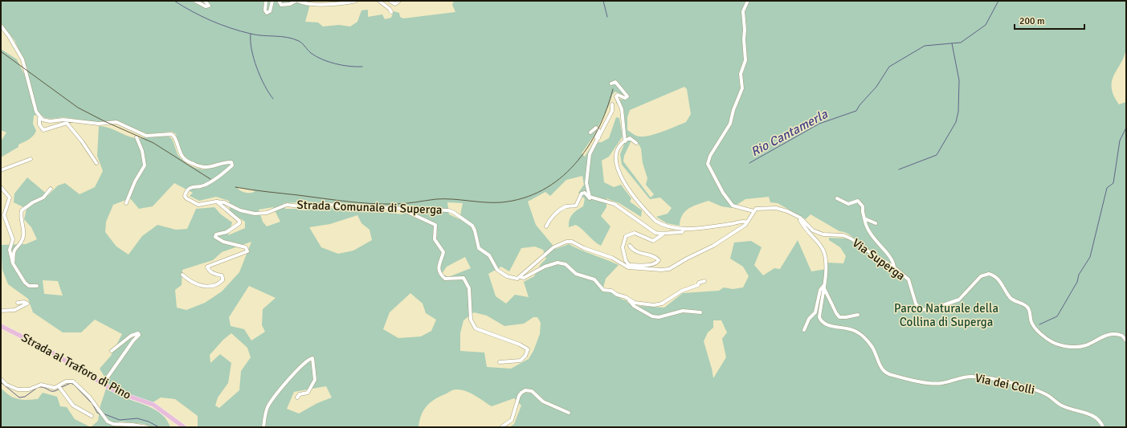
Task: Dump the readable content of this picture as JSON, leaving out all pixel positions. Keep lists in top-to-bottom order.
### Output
{
  "streets": {
    "main road": ["Strada al Traforo di Pino"],
    "street": ["Strada Comunale di Superga", "Via Superga", "Via dei Colli"]
  },
  "crossings": [
    ["Via Superga", "Via dei Colli"]
  ],
  "water": ["Rio Cantamerla"],
  "parks": ["Parco Naturale della Collina di Superga"],
  "scale_bar": "200 m"
}
